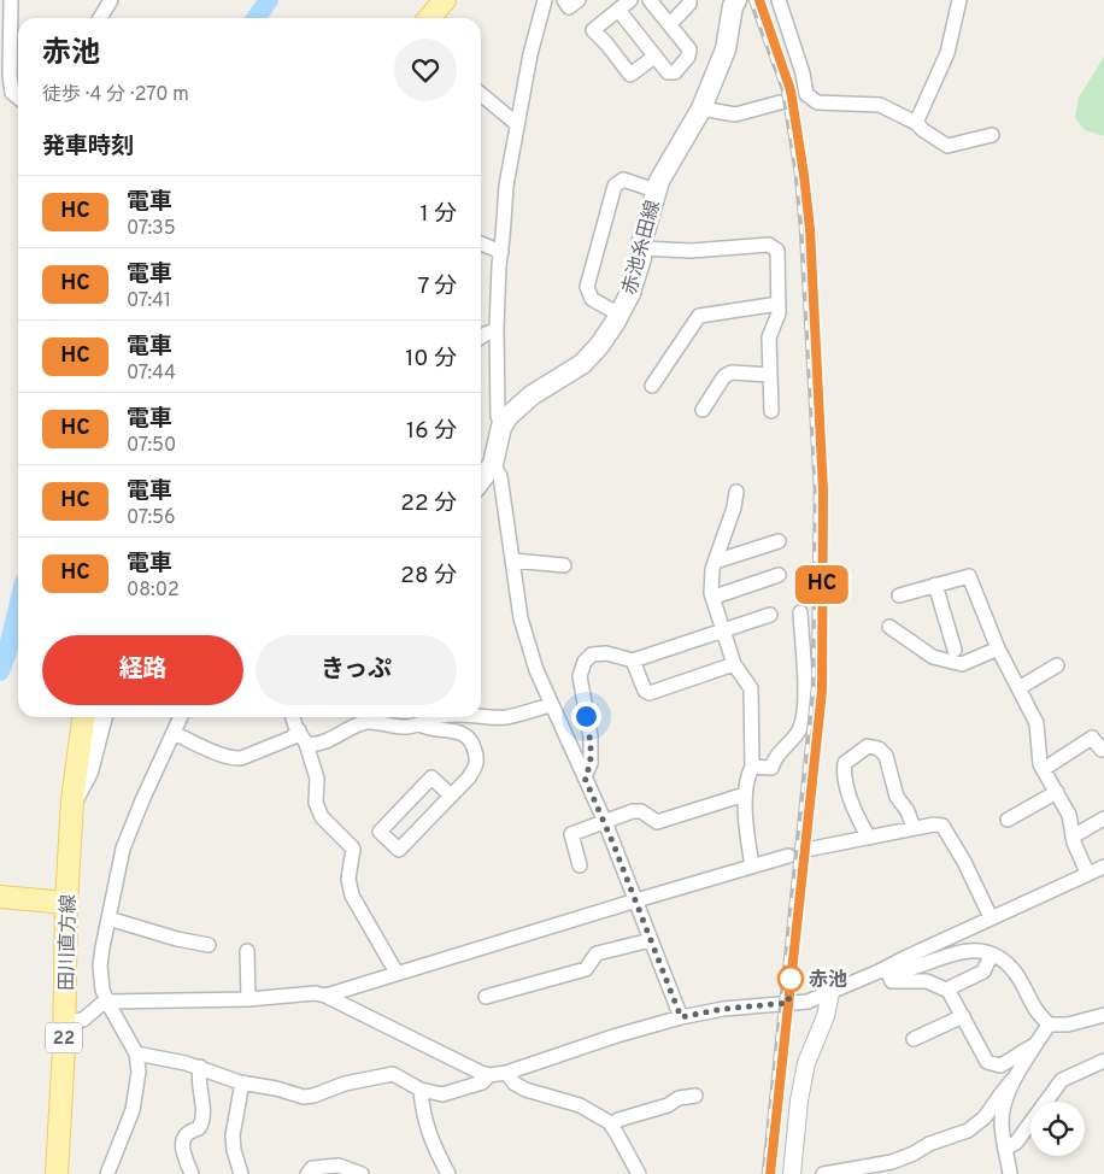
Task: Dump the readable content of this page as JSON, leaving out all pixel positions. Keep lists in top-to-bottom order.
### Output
{
  "streets": {
    "main road": ["赤池糸田線", "田川直方線", "22"]
  },
  "places": ["赤池"],
  "page": {
    "on_map": "HC",
    "heading": [
      ["赤池", "徒歩 · 4 分 · 270 m"],
      "発車時刻"
    ],
    "list": [
      {
        "mark": "HC",
        "name": "電車",
        "note": "07:35",
        "value": "1 分"
      },
      {
        "mark": "HC",
        "name": "電車",
        "note": "07:41",
        "value": "7 分"
      },
      {
        "mark": "HC",
        "name": "電車",
        "note": "07:44",
        "value": "10 分"
      },
      {
        "mark": "HC",
        "name": "電車",
        "note": "07:50",
        "value": "16 分"
      },
      {
        "mark": "HC",
        "name": "電車",
        "note": "07:56",
        "value": "22 分"
      },
      {
        "mark": "HC",
        "name": "電車",
        "note": "08:02",
        "value": "28 分"
      }
    ],
    "buttons": ["経路", "きっぷ"]
  }
}
